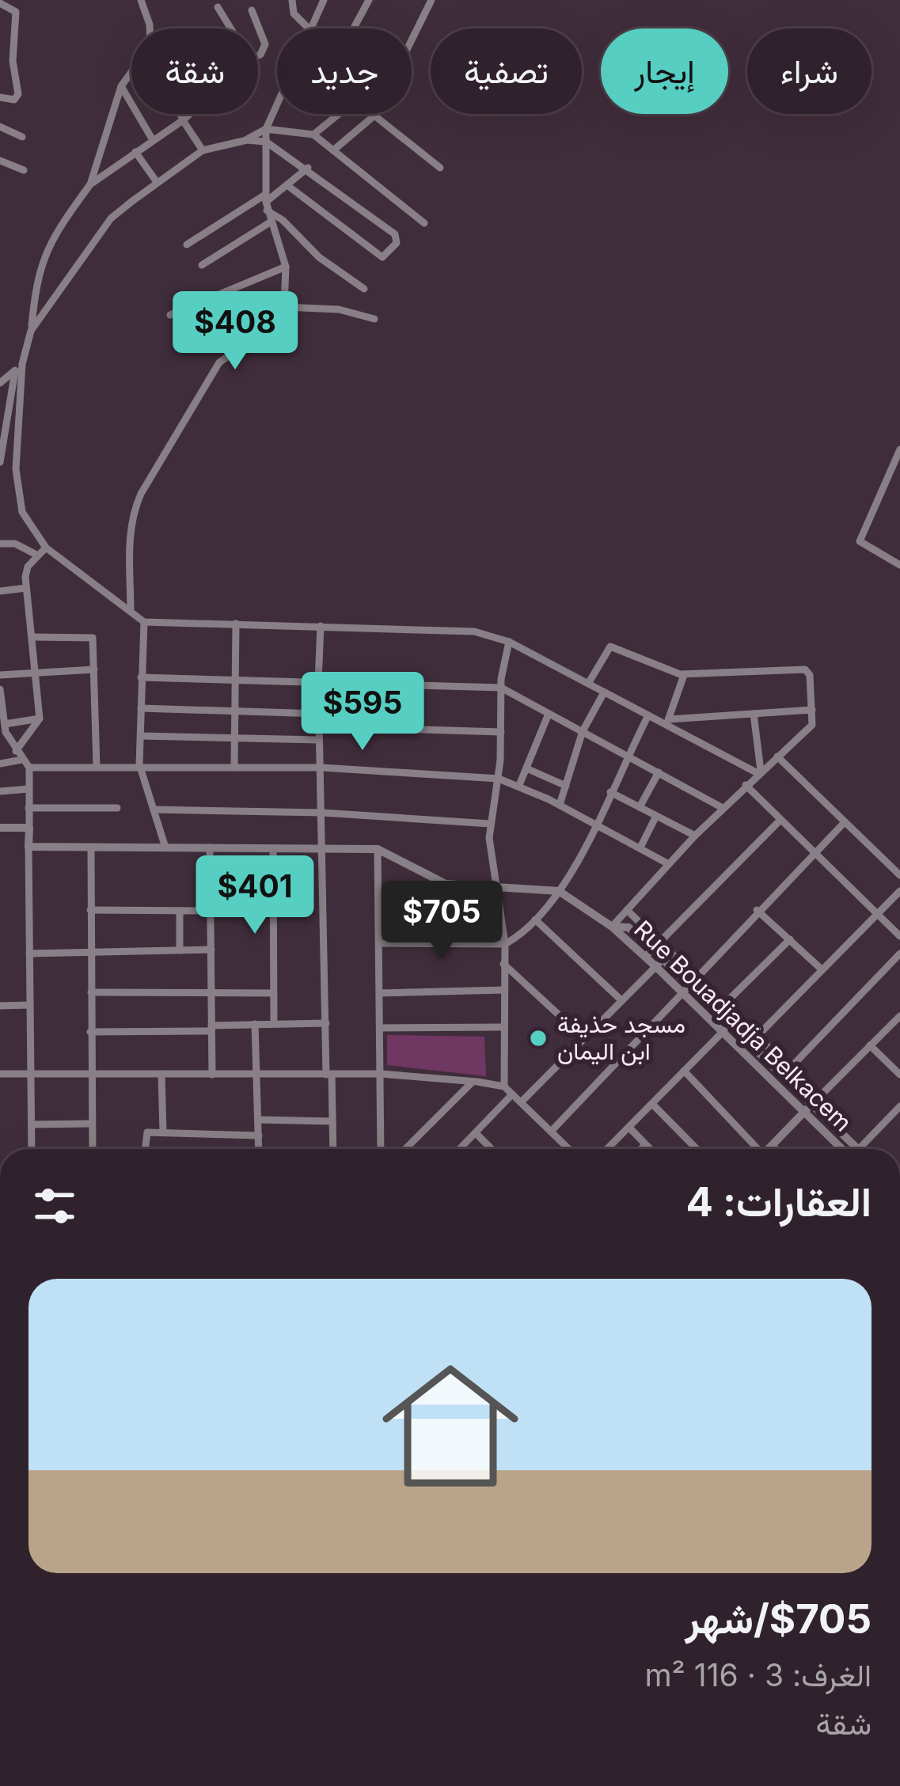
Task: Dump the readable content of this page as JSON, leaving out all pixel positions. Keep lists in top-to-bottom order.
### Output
{
  "streets": {
    "street": ["Rue Bouadjadja Belkacem"]
  },
  "places": ["مسجد حذيفة ابن اليمان"],
  "page": {
    "chip": [
      "شراء",
      "إيجار",
      "تصفية",
      "جديد",
      "شقة"
    ],
    "price": [
      "$408",
      "$595",
      "$401",
      "$705"
    ],
    "heading": "العقارات: 4",
    "list": [
      {
        "name": "$705/شهر",
        "note": "الغرف: 3 · 116 m² · شقة"
      }
    ]
  }
}
